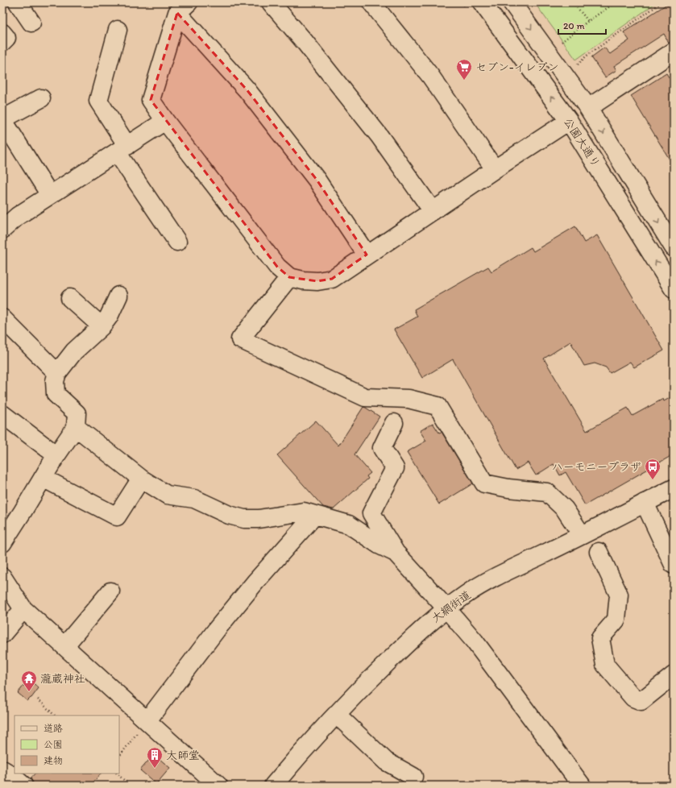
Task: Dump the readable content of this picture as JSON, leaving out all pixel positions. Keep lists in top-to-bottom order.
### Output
{
  "streets": {
    "street": ["公園大通り", "大網街道"]
  },
  "places": {
    "supermarket": ["セブン-イレブン"],
    "bus stop": ["ハーモニープラザ"],
    "temple": ["瀧蔵神社"],
    "building": ["大師堂"]
  },
  "legend": ["道路", "公園", "建物"],
  "scale_bar": "20 m"
}
